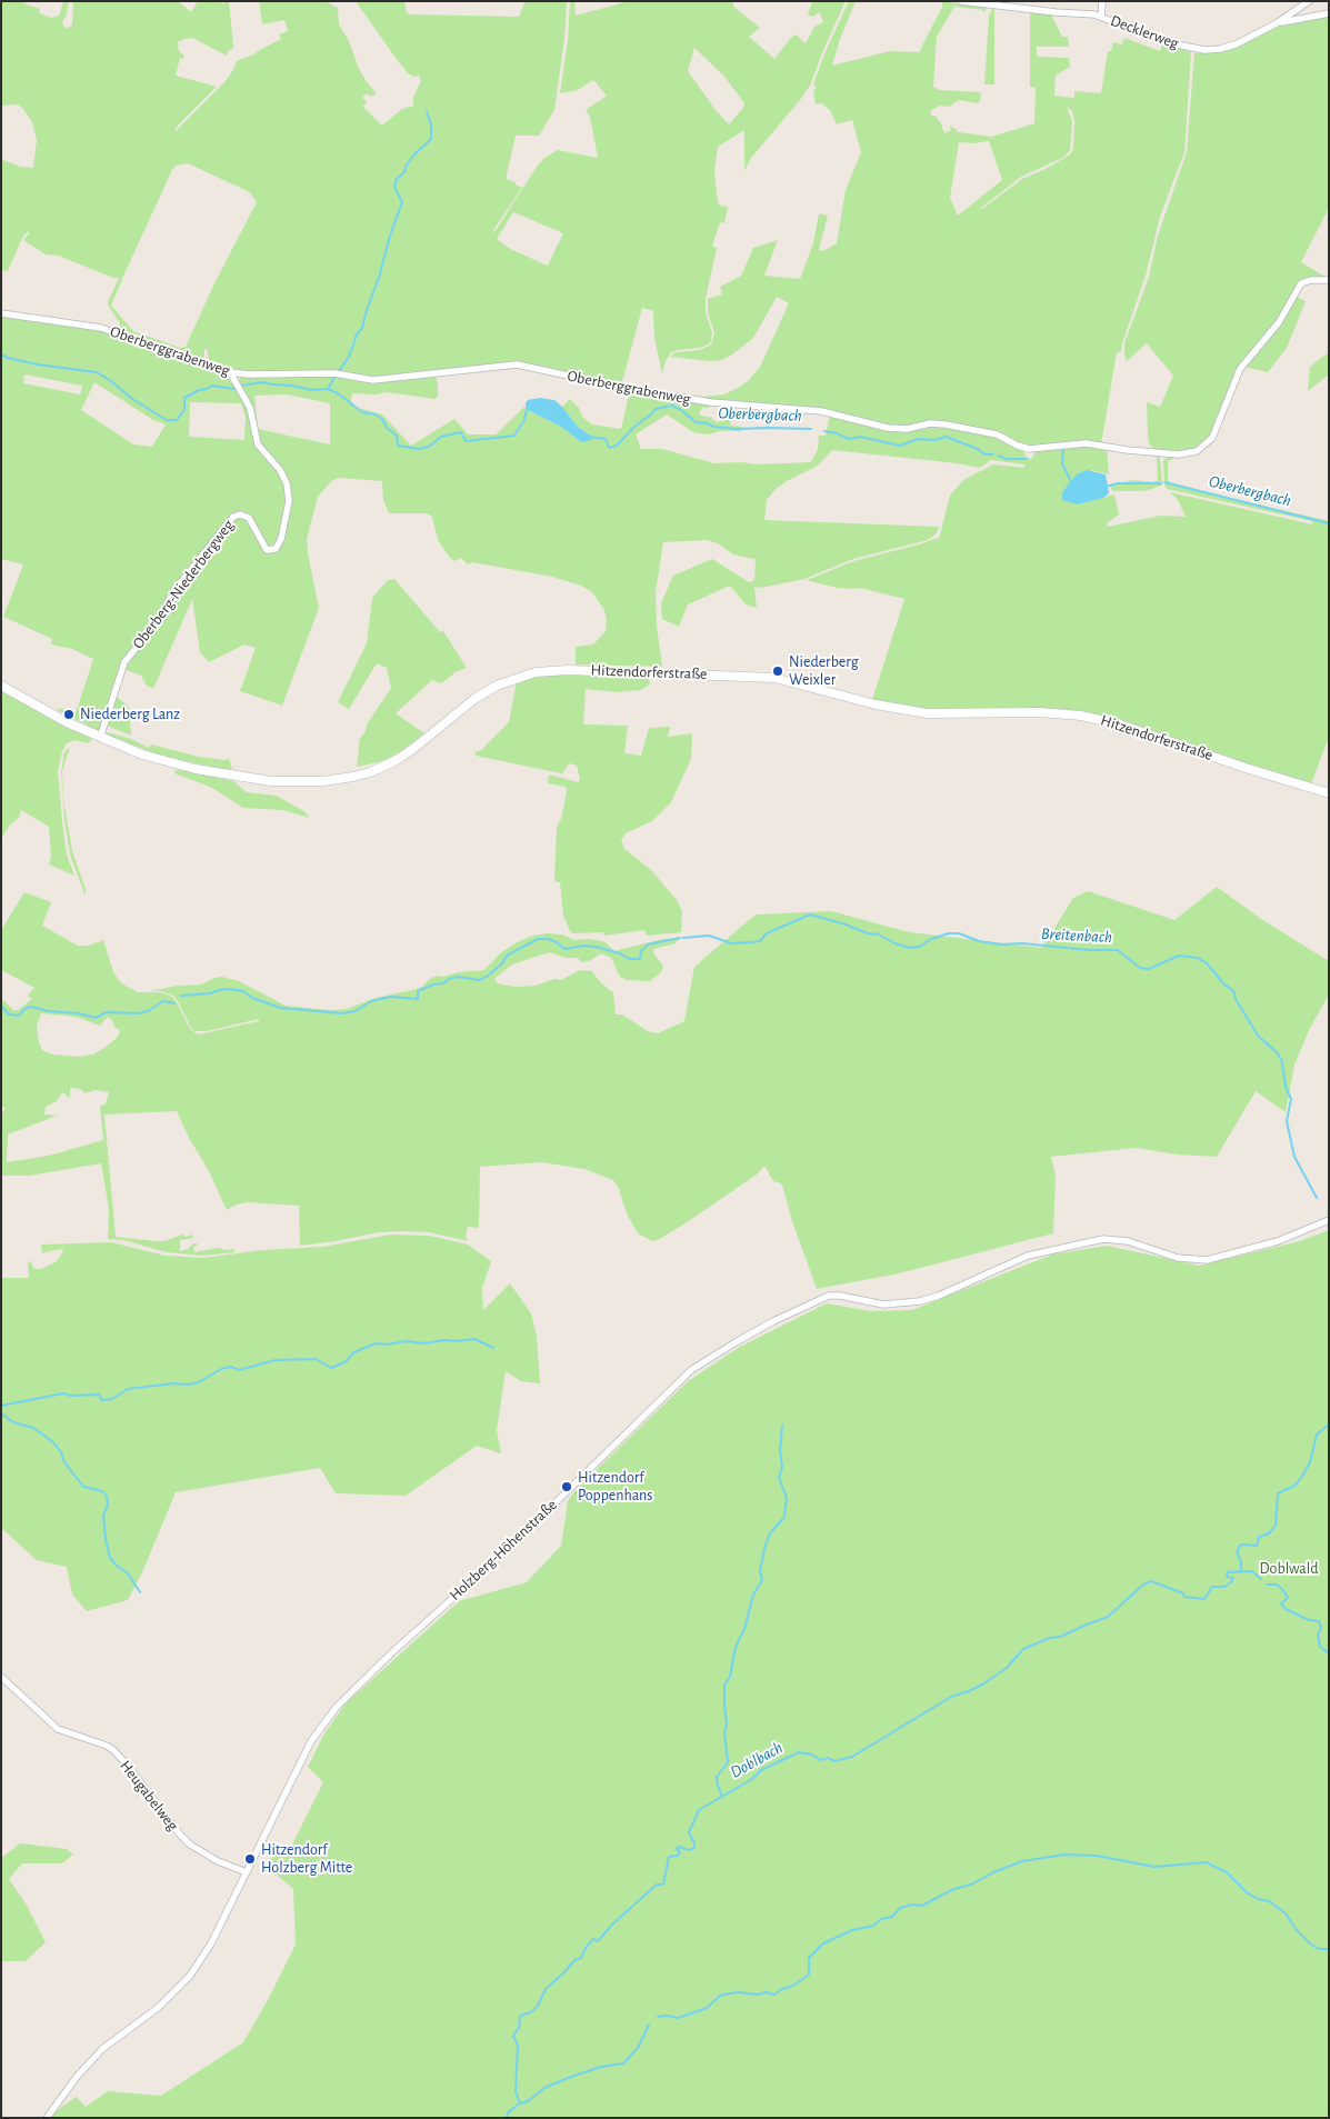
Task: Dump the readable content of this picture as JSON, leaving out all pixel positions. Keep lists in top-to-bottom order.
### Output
{
  "streets": {
    "main road": ["Hitzendorferstraße"],
    "street": [
      "Decklerweg",
      "Oberberggrabenweg",
      "Oberberg-Niederbergweg",
      "Holzberg-Höhenstraße",
      "Heugabelweg"
    ]
  },
  "crossings": [
    ["Oberberggrabenweg", "Oberberg-Niederbergweg"],
    ["Oberberg-Niederbergweg", "Hitzendorferstraße"],
    ["Holzberg-Höhenstraße", "Heugabelweg"]
  ],
  "water": ["Oberbergbach", "Breitenbach", "Doblbach"],
  "parks": ["Doblwald"],
  "places": [
    "Niederberg Weixler",
    "Niederberg Lanz",
    "Hitzendorf Poppenhans",
    "Hitzendorf Holzberg Mitte"
  ]
}
